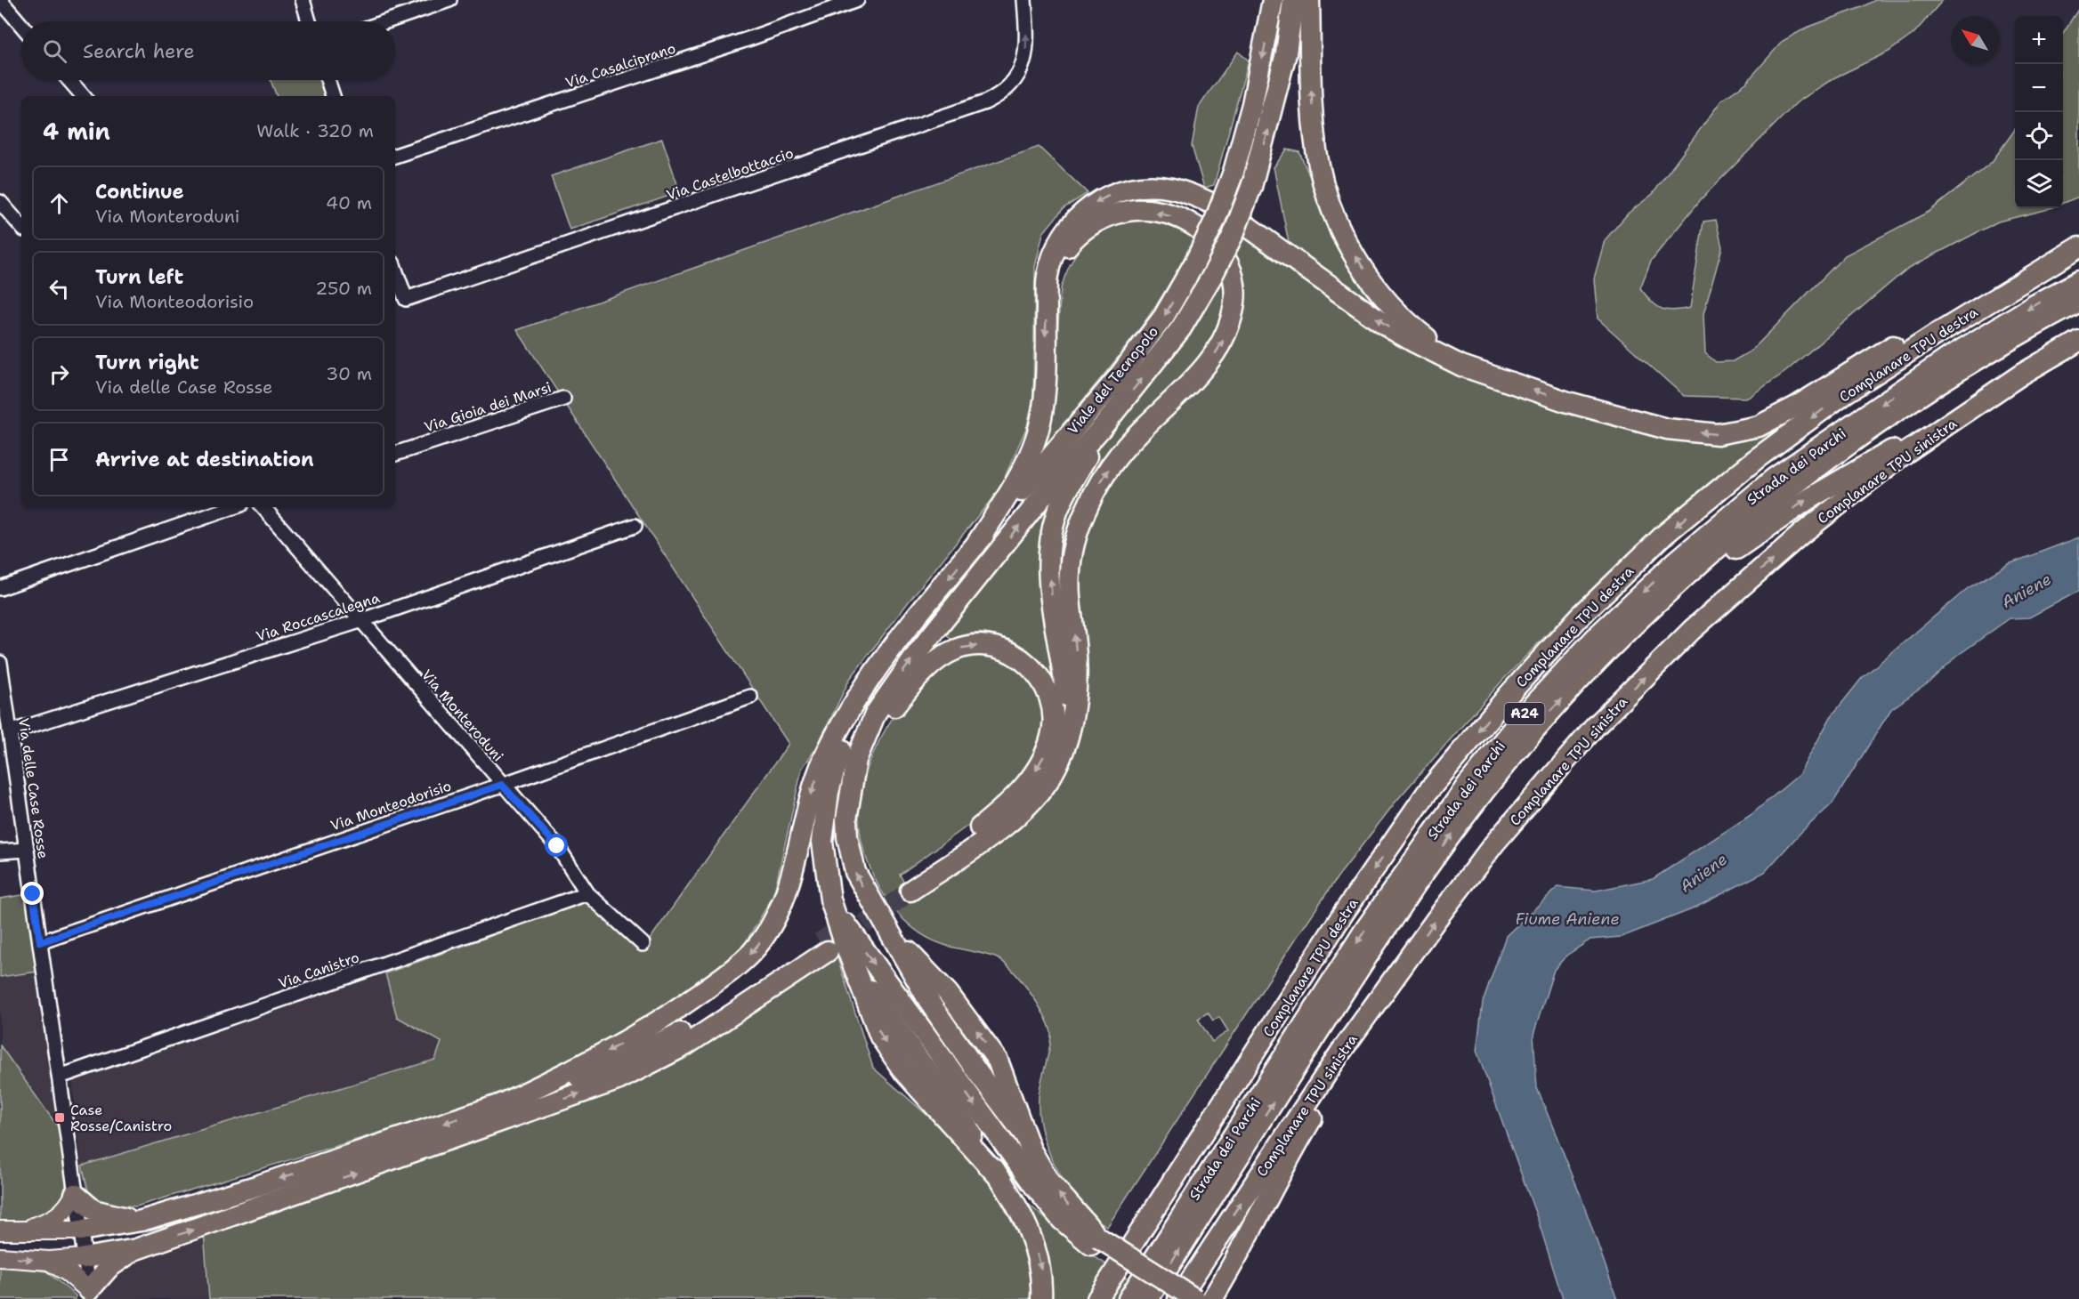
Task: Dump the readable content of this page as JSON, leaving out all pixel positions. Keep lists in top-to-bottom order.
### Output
{
  "streets": {
    "highway": [
      "Complanare TPU destra",
      "Viale del Tecnopolo",
      "Strada dei Parchi",
      "Complanare TPU sinistra",
      "A24"
    ],
    "street": [
      "Via Casalciprano",
      "Via Castelbottaccio",
      "Via Gioia dei Marsi",
      "Via Roccascalegna",
      "Via Monteroduni",
      "Via delle Case Rosse",
      "Via Monteodorisio",
      "Via Canistro"
    ]
  },
  "crossings": [
    ["Via Roccascalegna", "Via Monteroduni"],
    ["Via Roccascalegna", "Via delle Case Rosse"],
    ["Via Monteroduni", "Via Monteodorisio"],
    ["Via Monteroduni", "Via Canistro"],
    ["Via delle Case Rosse", "Via Monteodorisio"],
    ["Via delle Case Rosse", "Via Canistro"]
  ],
  "one_way": ["Via Castelbottaccio"],
  "water": ["Aniene", "Fiume Aniene"],
  "places": {
    "transit": ["Case Rosse/Canistro"]
  },
  "north": "top left",
  "page": {
    "map_buttons": ["+", "−"],
    "search": "Search here",
    "heading": ["4 min", "Walk · 320 m"],
    "list": [
      ["Continue", "Via Monteroduni", "40 m"],
      ["Turn left", "Via Monteodorisio", "250 m"],
      ["Turn right", "Via delle Case Rosse", "30 m"],
      "Arrive at destination"
    ]
  }
}
